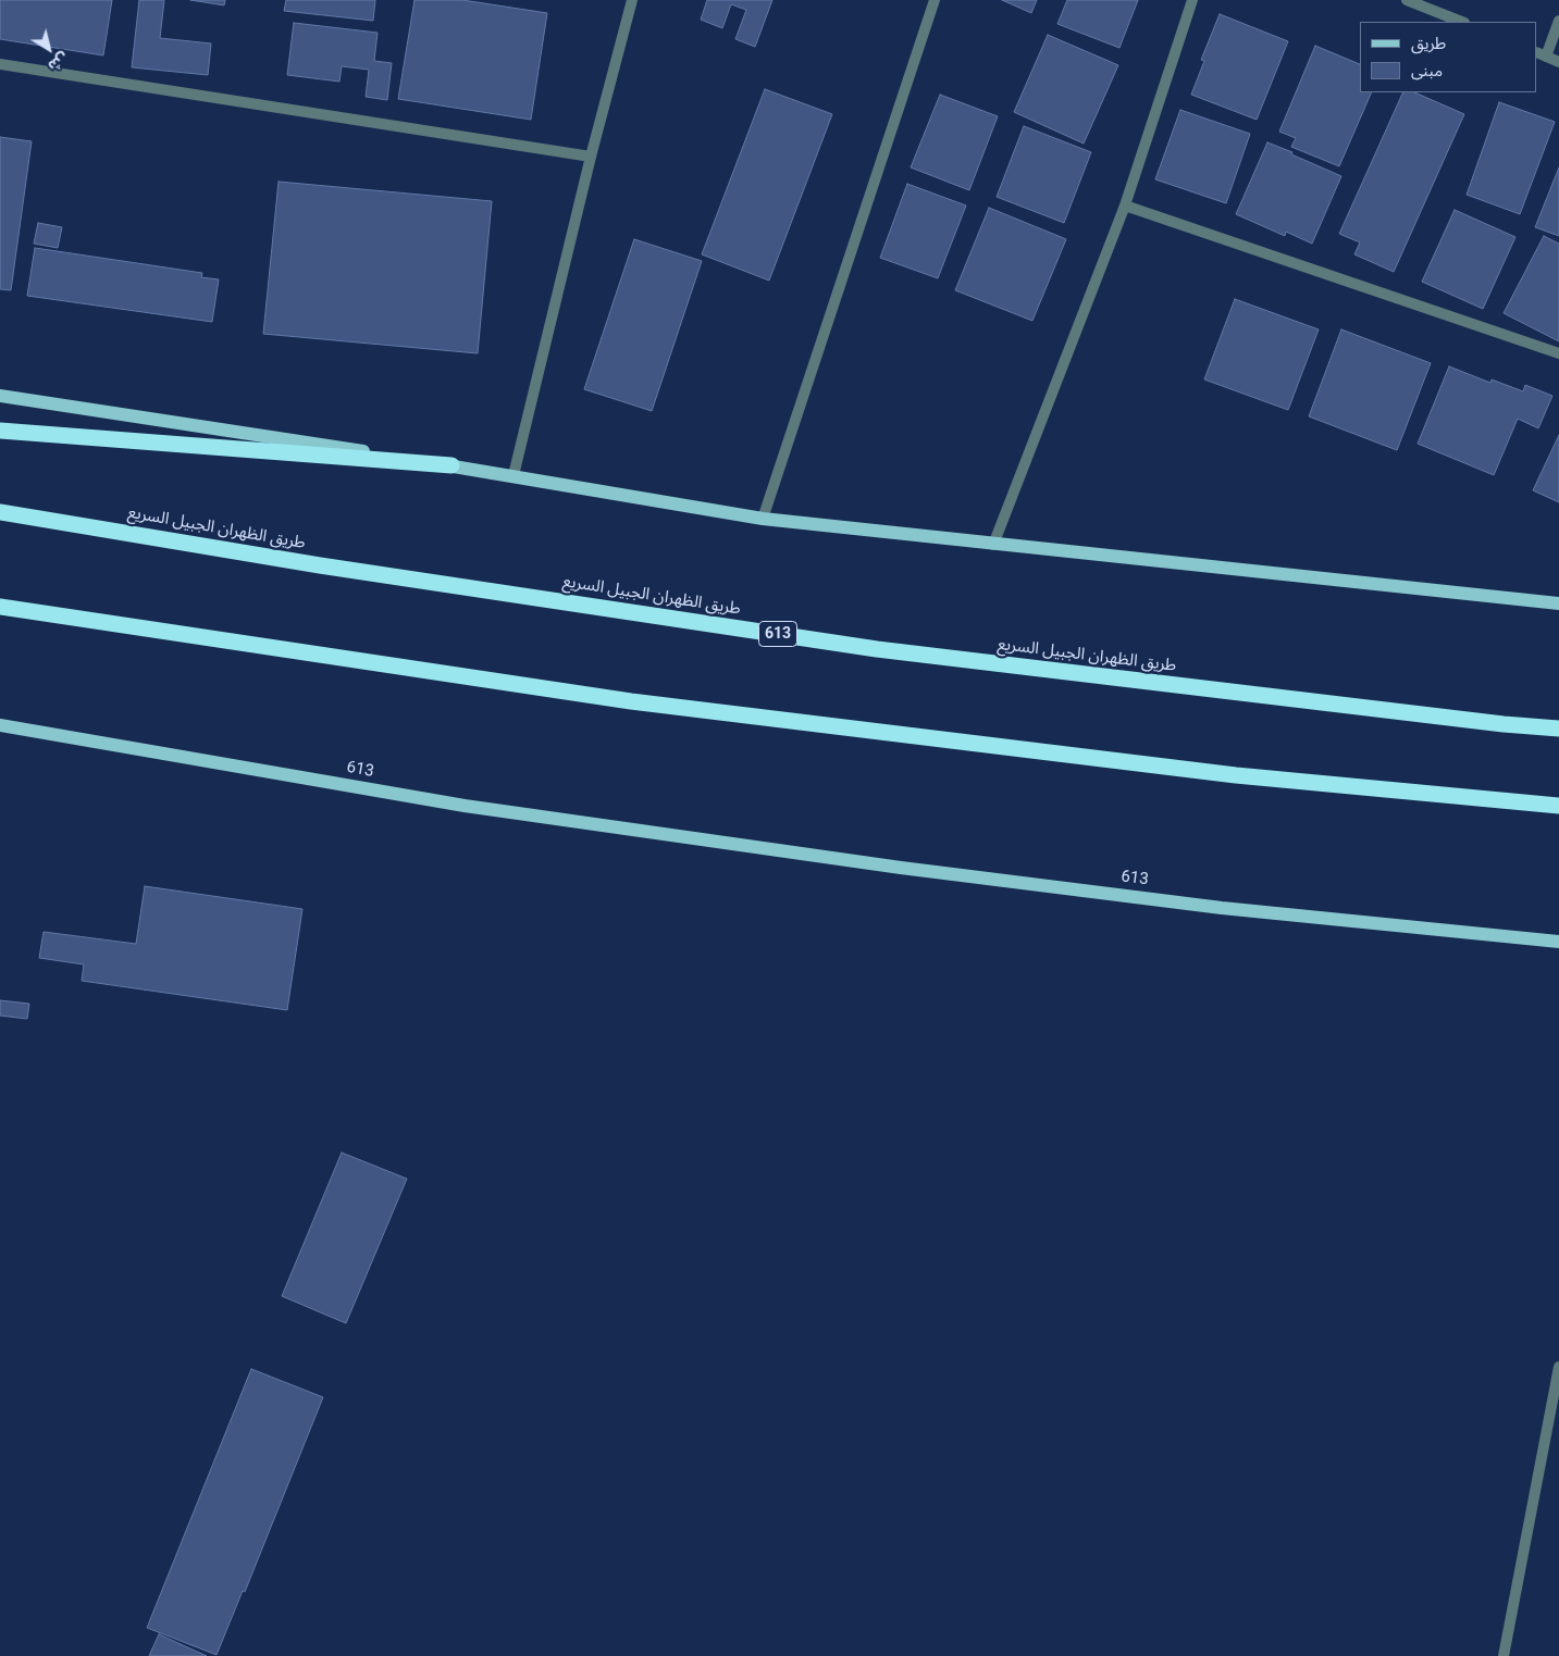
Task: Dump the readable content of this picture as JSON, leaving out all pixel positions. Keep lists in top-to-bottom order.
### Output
{
  "streets": {
    "highway": ["طريق الظهران الجبيل السريع", "613"]
  },
  "legend": ["طريق", "مبنى"],
  "north": "bottom right"
}
